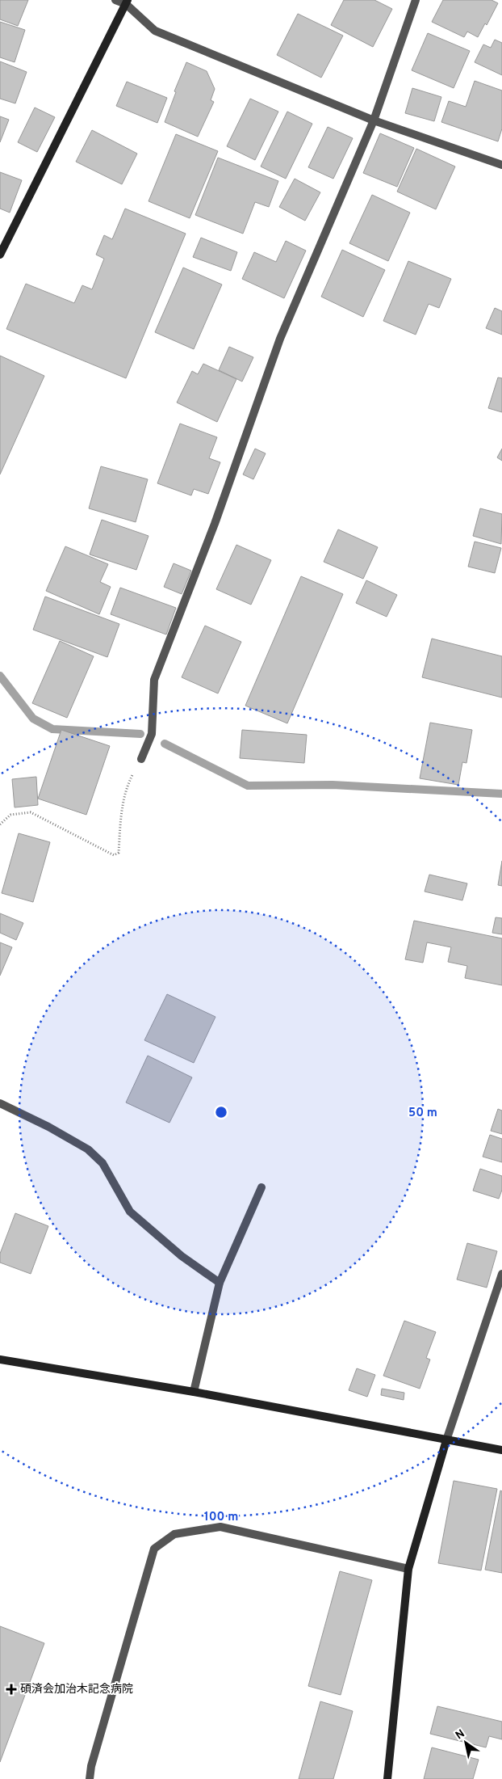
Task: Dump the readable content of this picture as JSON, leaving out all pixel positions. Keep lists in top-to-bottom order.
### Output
{
  "places": {
    "health": ["碩済会加治木記念病院"]
  },
  "north": "top left",
  "rings": ["50 m", "100 m"]
}
